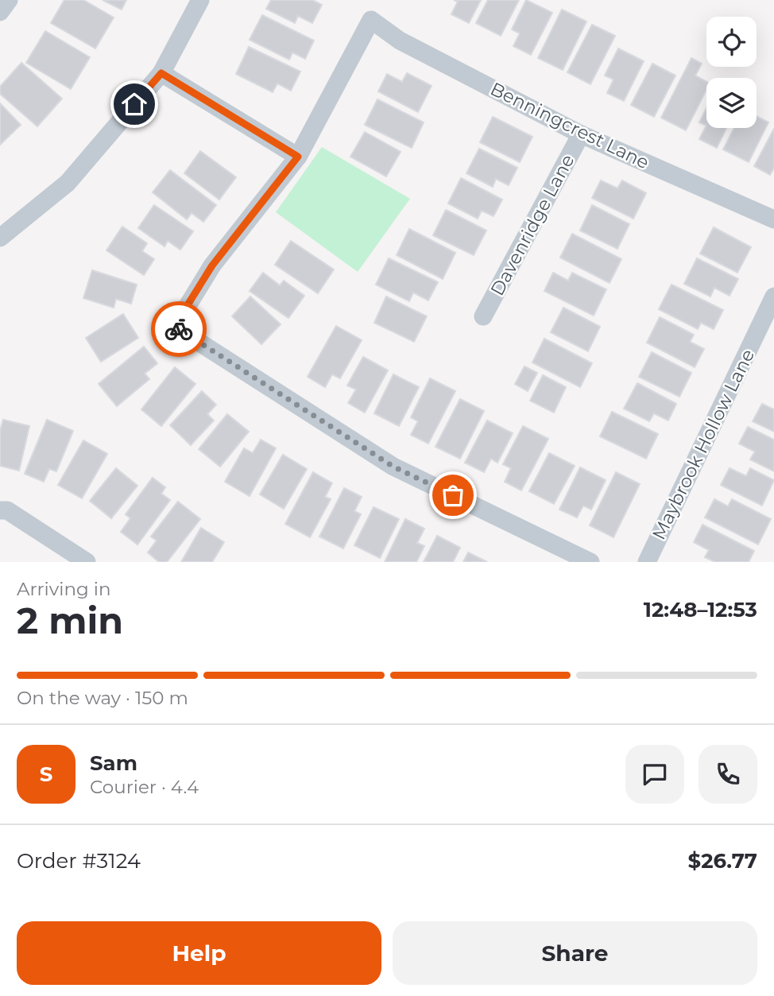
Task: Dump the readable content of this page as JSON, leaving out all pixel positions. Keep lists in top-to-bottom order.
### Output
{
  "streets": {
    "street": ["Benningcrest Lane", "Davenridge Lane", "Maybrook Hollow Lane"]
  },
  "crossings": [
    ["Benningcrest Lane", "Davenridge Lane"]
  ],
  "page": {
    "heading": ["2 min", "Arriving in", "12:48–12:53"],
    "panel": [
      "Sam",
      "Courier · 4.4",
      "Order #3124",
      "$26.77"
    ],
    "bar": "On the way · 150 m",
    "round": "S",
    "buttons": ["Help", "Share"]
  }
}
